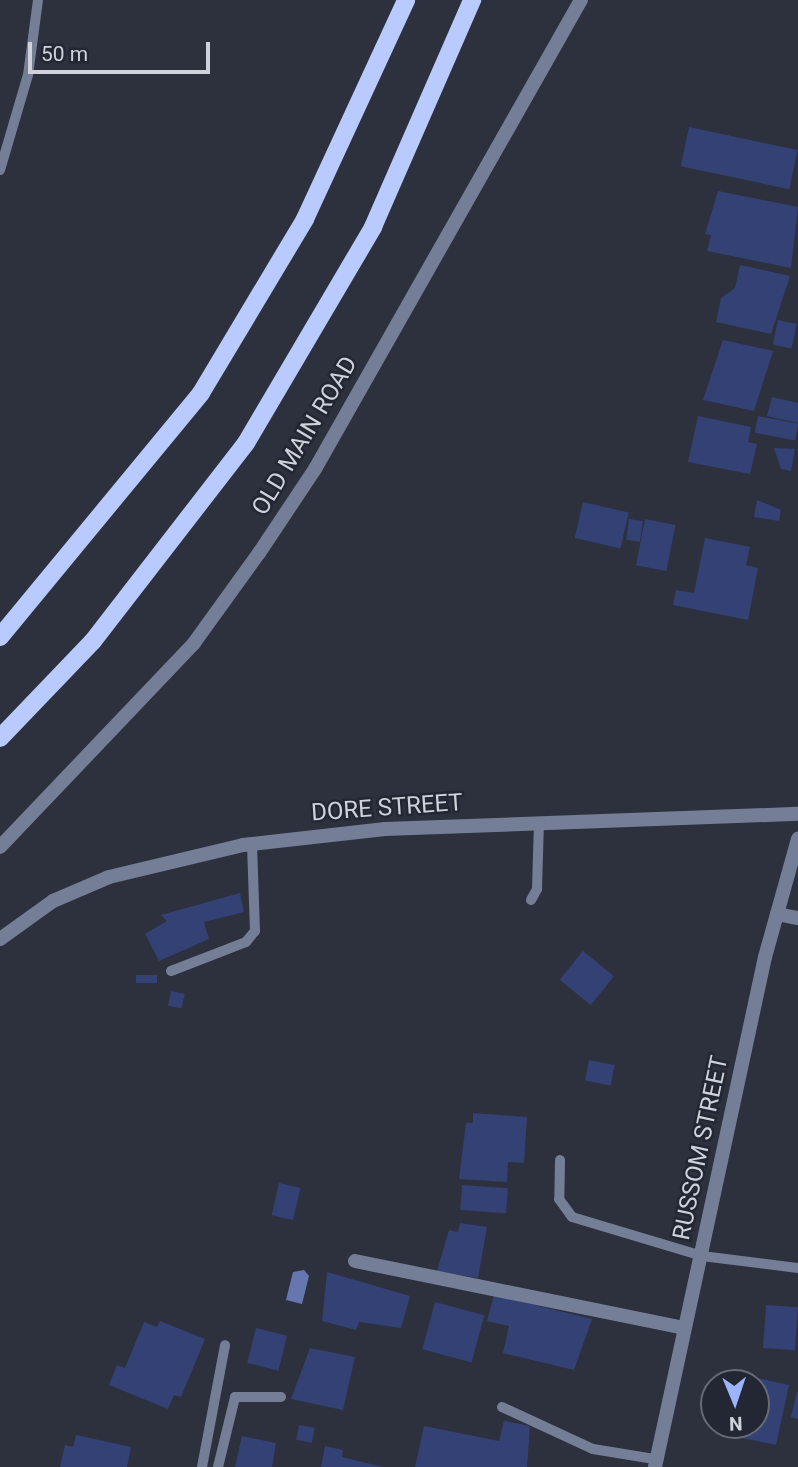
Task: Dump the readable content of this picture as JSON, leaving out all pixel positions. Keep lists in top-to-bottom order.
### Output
{
  "streets": {
    "street": ["OLD MAIN ROAD", "DORE STREET", "RUSSOM STREET"]
  },
  "scale_bar": "50 m",
  "north": "bottom"
}
